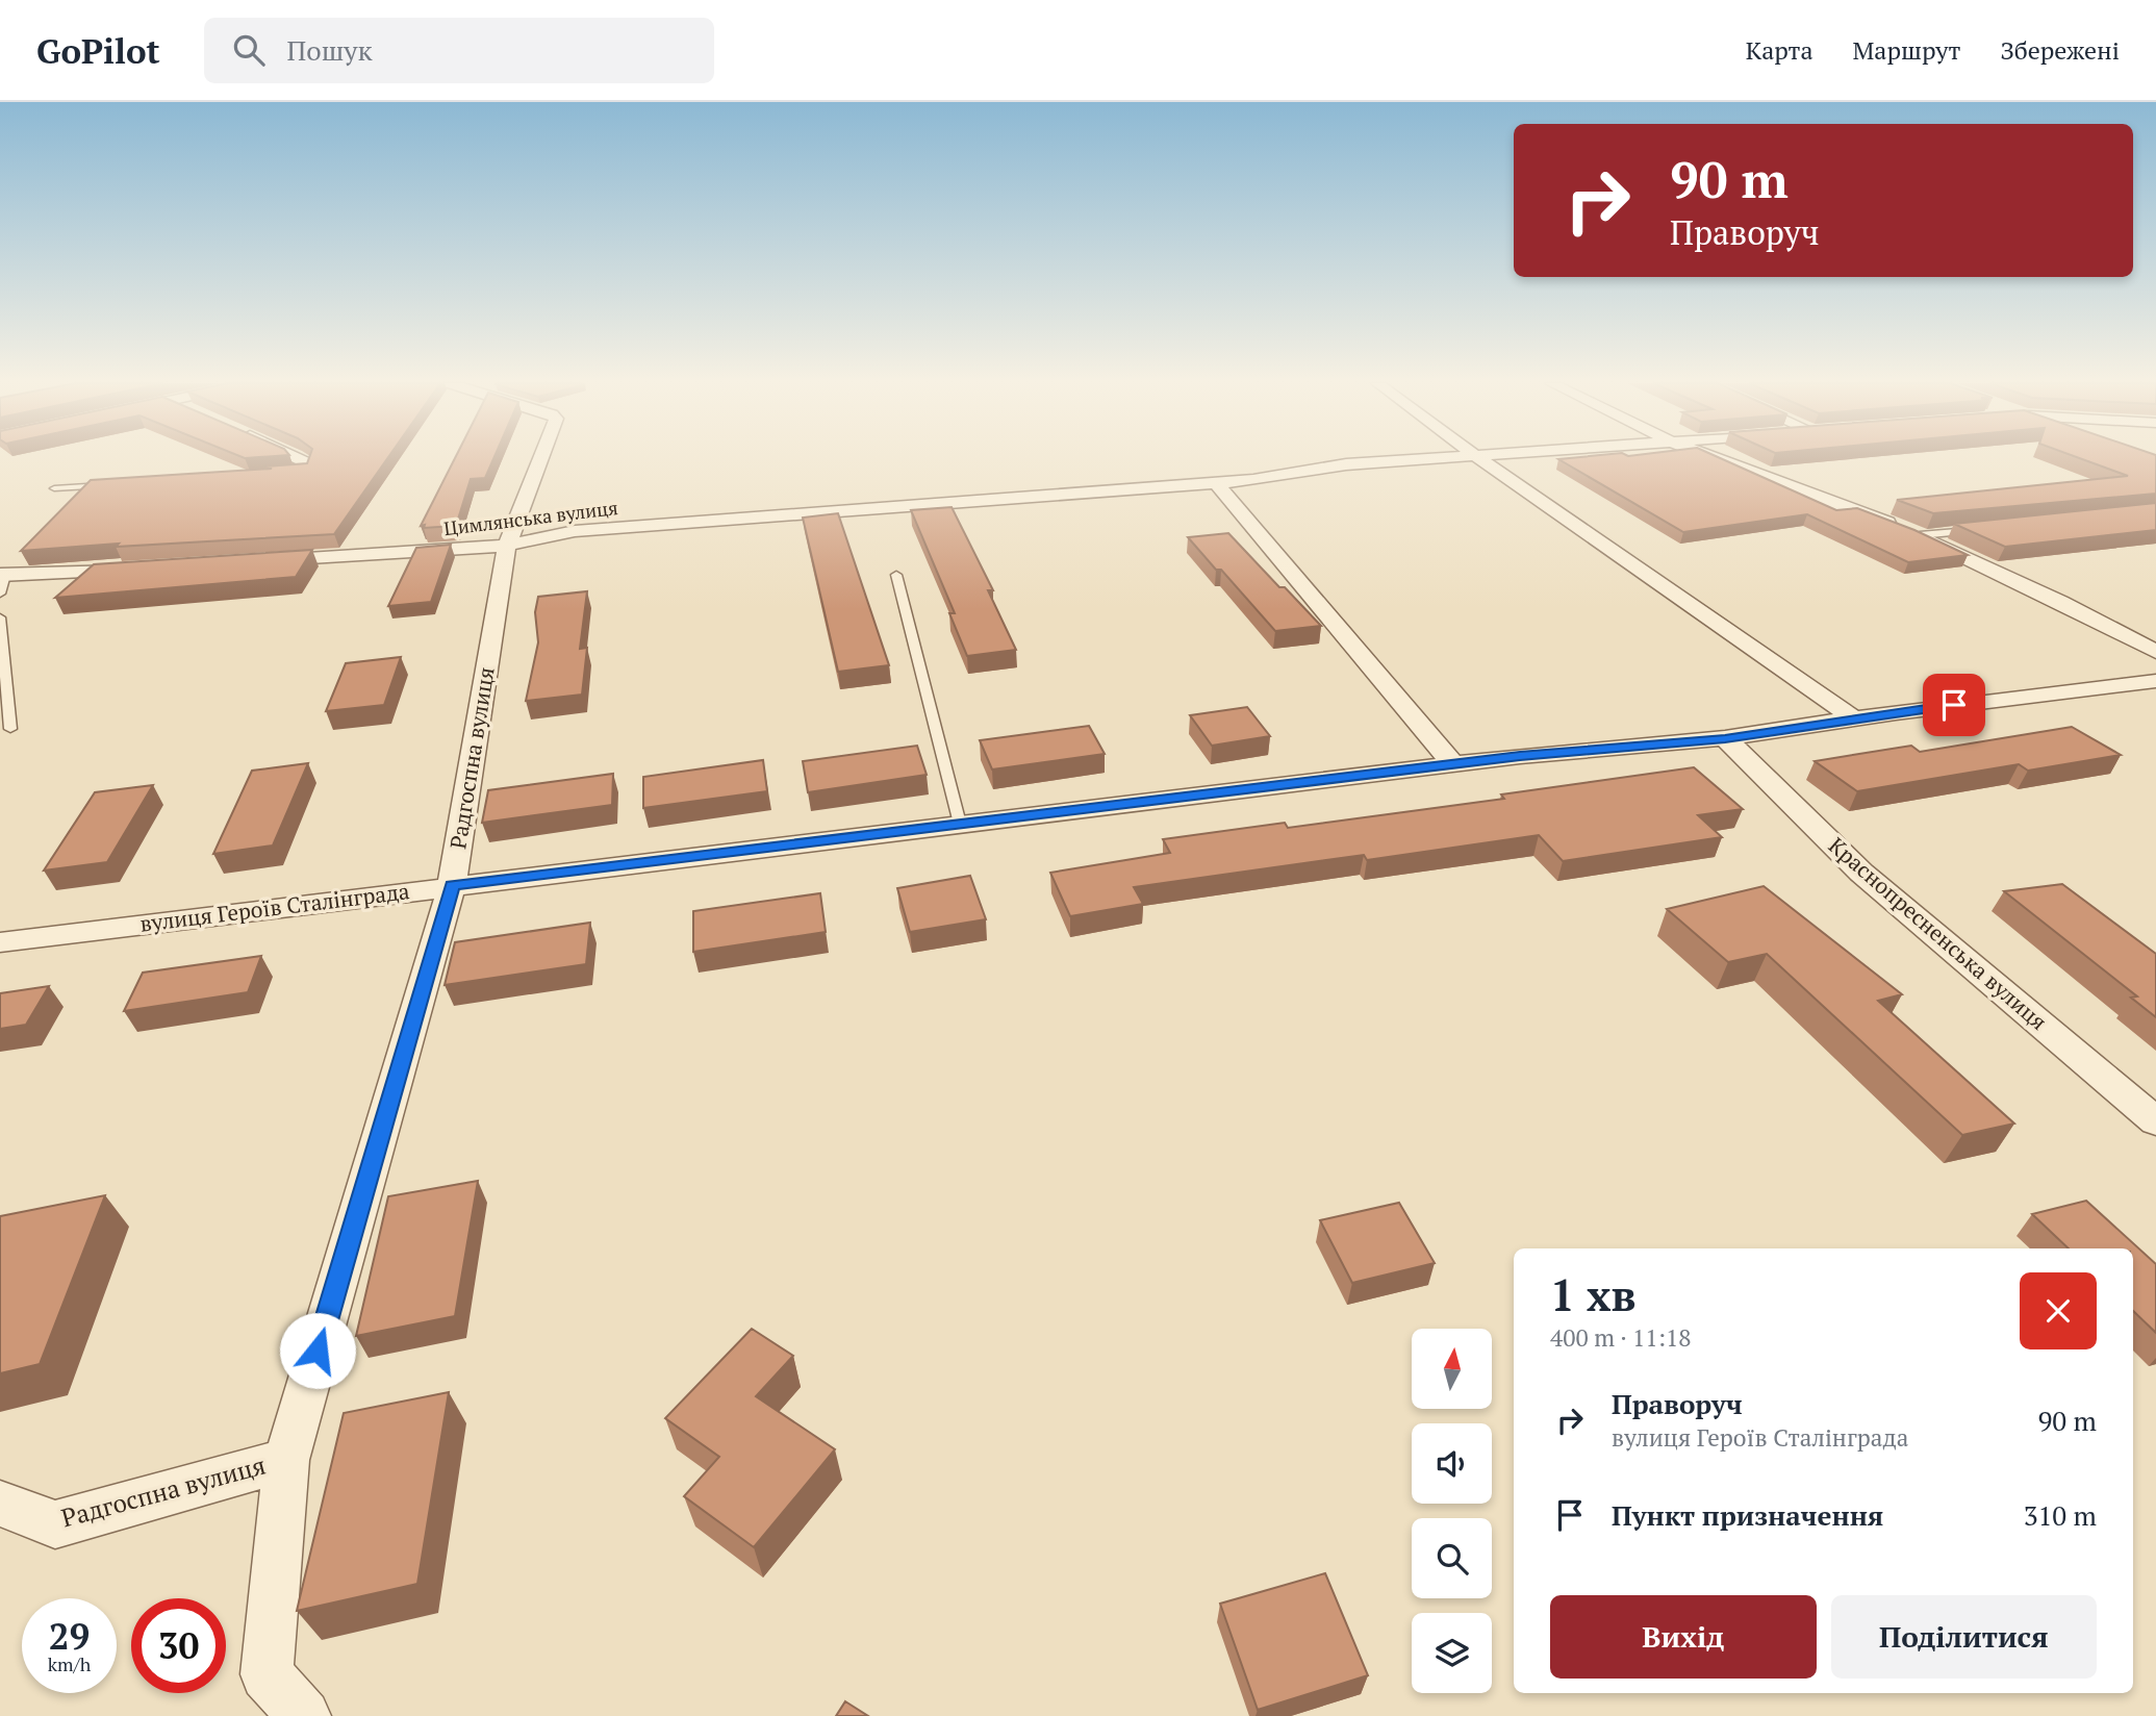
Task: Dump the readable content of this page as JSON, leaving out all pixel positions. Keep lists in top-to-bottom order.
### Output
{
  "streets": {
    "street": [
      "Цимлянська вулиця",
      "Радгоспна вулиця",
      "вулиця Героїв Сталінграда",
      "Краснопресненська вулиця"
    ]
  },
  "crossings": [
    ["Цимлянська вулиця", "Радгоспна вулиця"],
    ["Радгоспна вулиця", "вулиця Героїв Сталінграда"],
    ["вулиця Героїв Сталінграда", "Краснопресненська вулиця"]
  ],
  "north": "top",
  "page": {
    "header": "GoPilot",
    "search": "Пошук",
    "nav": ["Карта", "Маршрут", "Збережені"],
    "turn": ["90 m", "Праворуч"],
    "heading": ["1 хв", "400 m · 11:18"],
    "list": [
      {
        "name": "Праворуч",
        "note": "вулиця Героїв Сталінграда",
        "value": "90 m"
      },
      {
        "name": "Пункт призначення",
        "value": "310 m"
      }
    ],
    "buttons": ["Вихід", "Поділитися"],
    "speed": "29 km/h",
    "limit": "30"
  }
}
